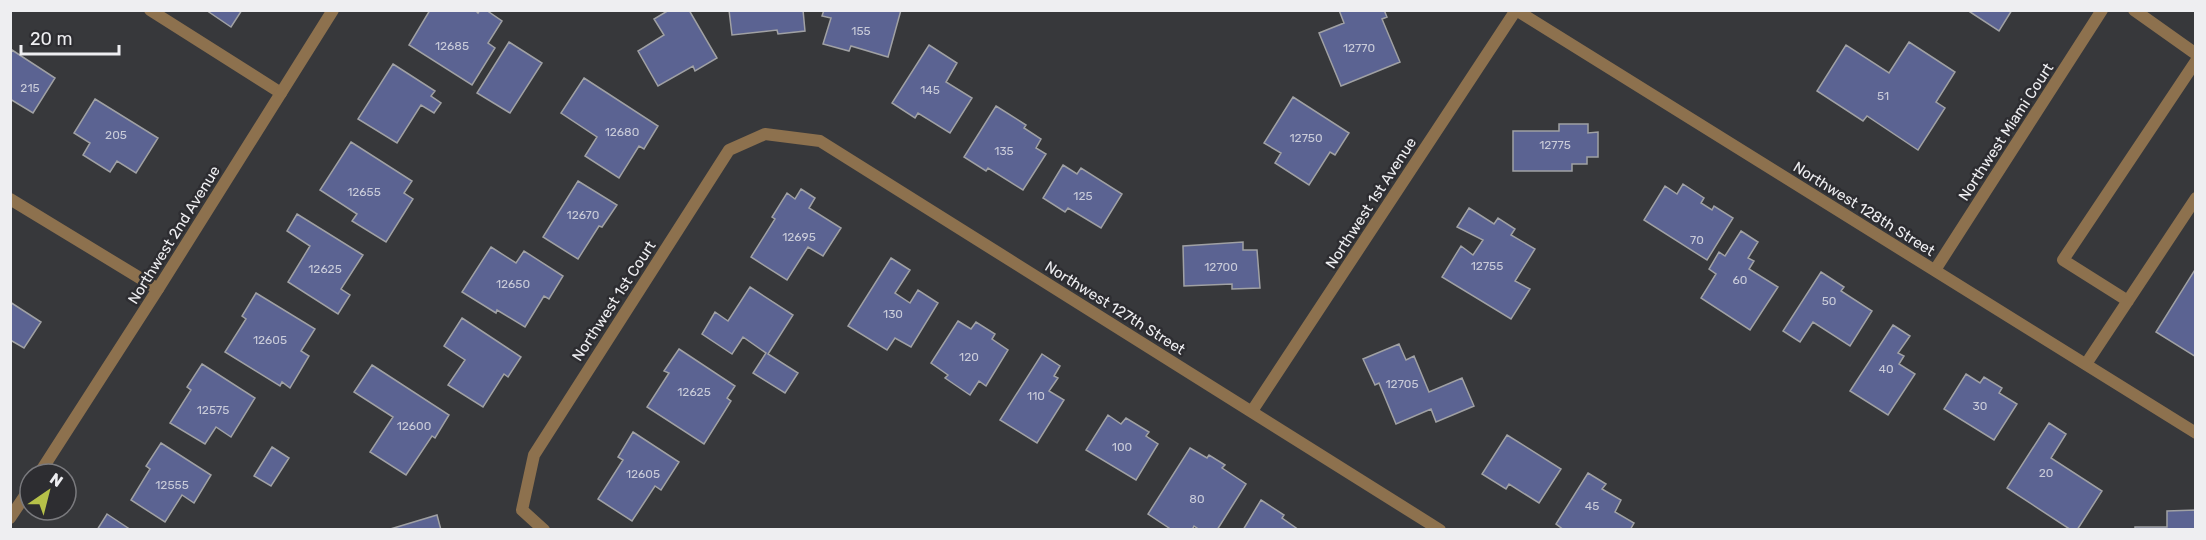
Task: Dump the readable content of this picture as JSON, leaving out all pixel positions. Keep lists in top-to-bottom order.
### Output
{
  "streets": {
    "street": [
      "Northwest Miami Court",
      "Northwest 1st Avenue",
      "Northwest 128th Street",
      "Northwest 2nd Avenue",
      "Northwest 1st Court",
      "Northwest 127th Street"
    ]
  },
  "crossings": [
    ["Northwest Miami Court", "Northwest 128th Street"],
    ["Northwest 1st Avenue", "Northwest 128th Street"],
    ["Northwest 1st Avenue", "Northwest 127th Street"],
    ["Northwest 1st Court", "Northwest 127th Street"]
  ],
  "house_numbers": [
    "155",
    "12685",
    "12770",
    "215",
    "145",
    "51",
    "12680",
    "205",
    "12750",
    "12775",
    "135",
    "12655",
    "125",
    "12670",
    "12695",
    "70",
    "12755",
    "12700",
    "12625",
    "60",
    "12650",
    "50",
    "130",
    "12605",
    "120",
    "40",
    "12705",
    "12625",
    "110",
    "30",
    "12575",
    "12600",
    "100",
    "20",
    "12605",
    "12555",
    "80",
    "45"
  ],
  "scale_bar": "20 m",
  "north": "top right"
}
